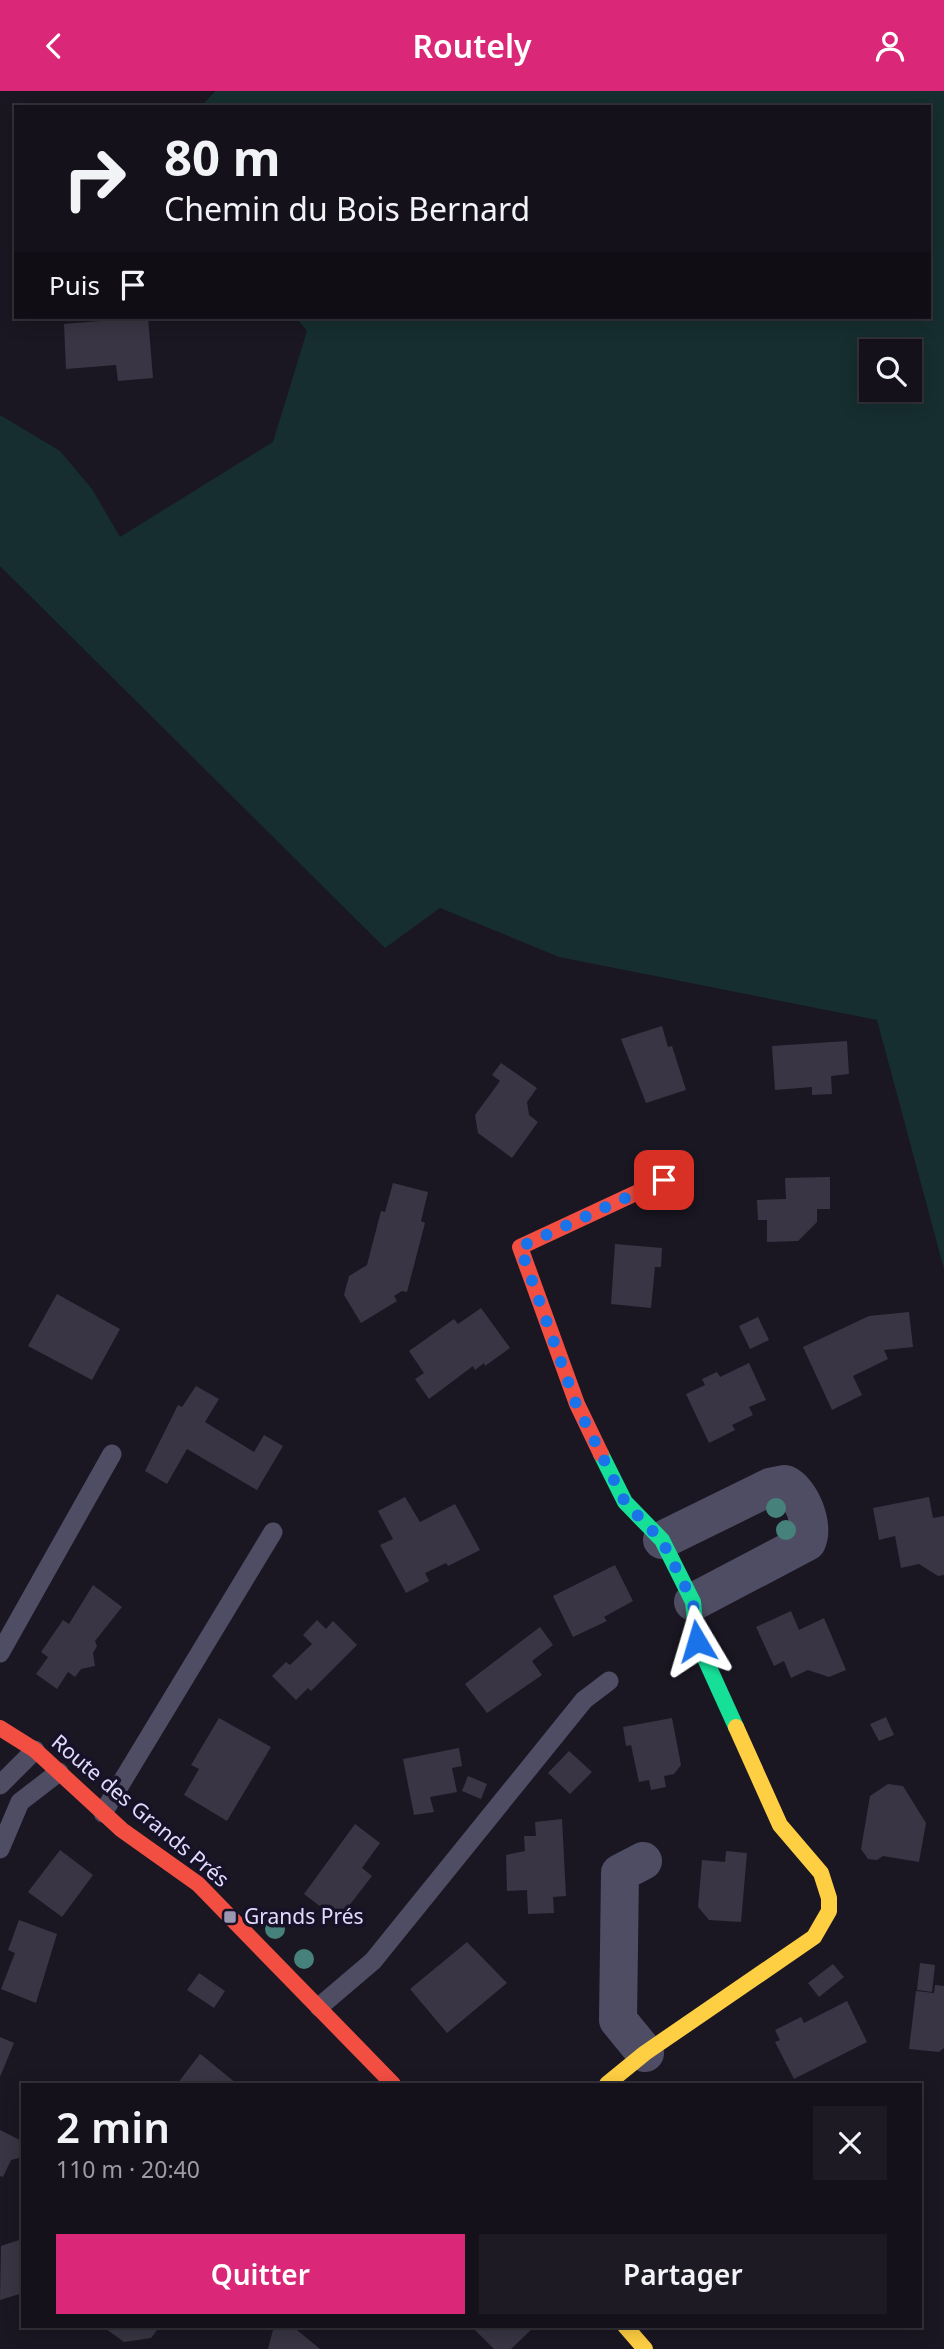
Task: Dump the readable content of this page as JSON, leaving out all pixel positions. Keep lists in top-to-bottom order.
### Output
{
  "streets": {
    "street": ["Route des Grands Prés"]
  },
  "places": {
    "transit": ["Grands Prés"]
  },
  "page": {
    "header": "Routely",
    "turn": ["80 m", "Chemin du Bois Bernard"],
    "then": "Puis",
    "heading": ["2 min", "110 m · 20:40"],
    "buttons": ["Quitter", "Partager"]
  }
}
